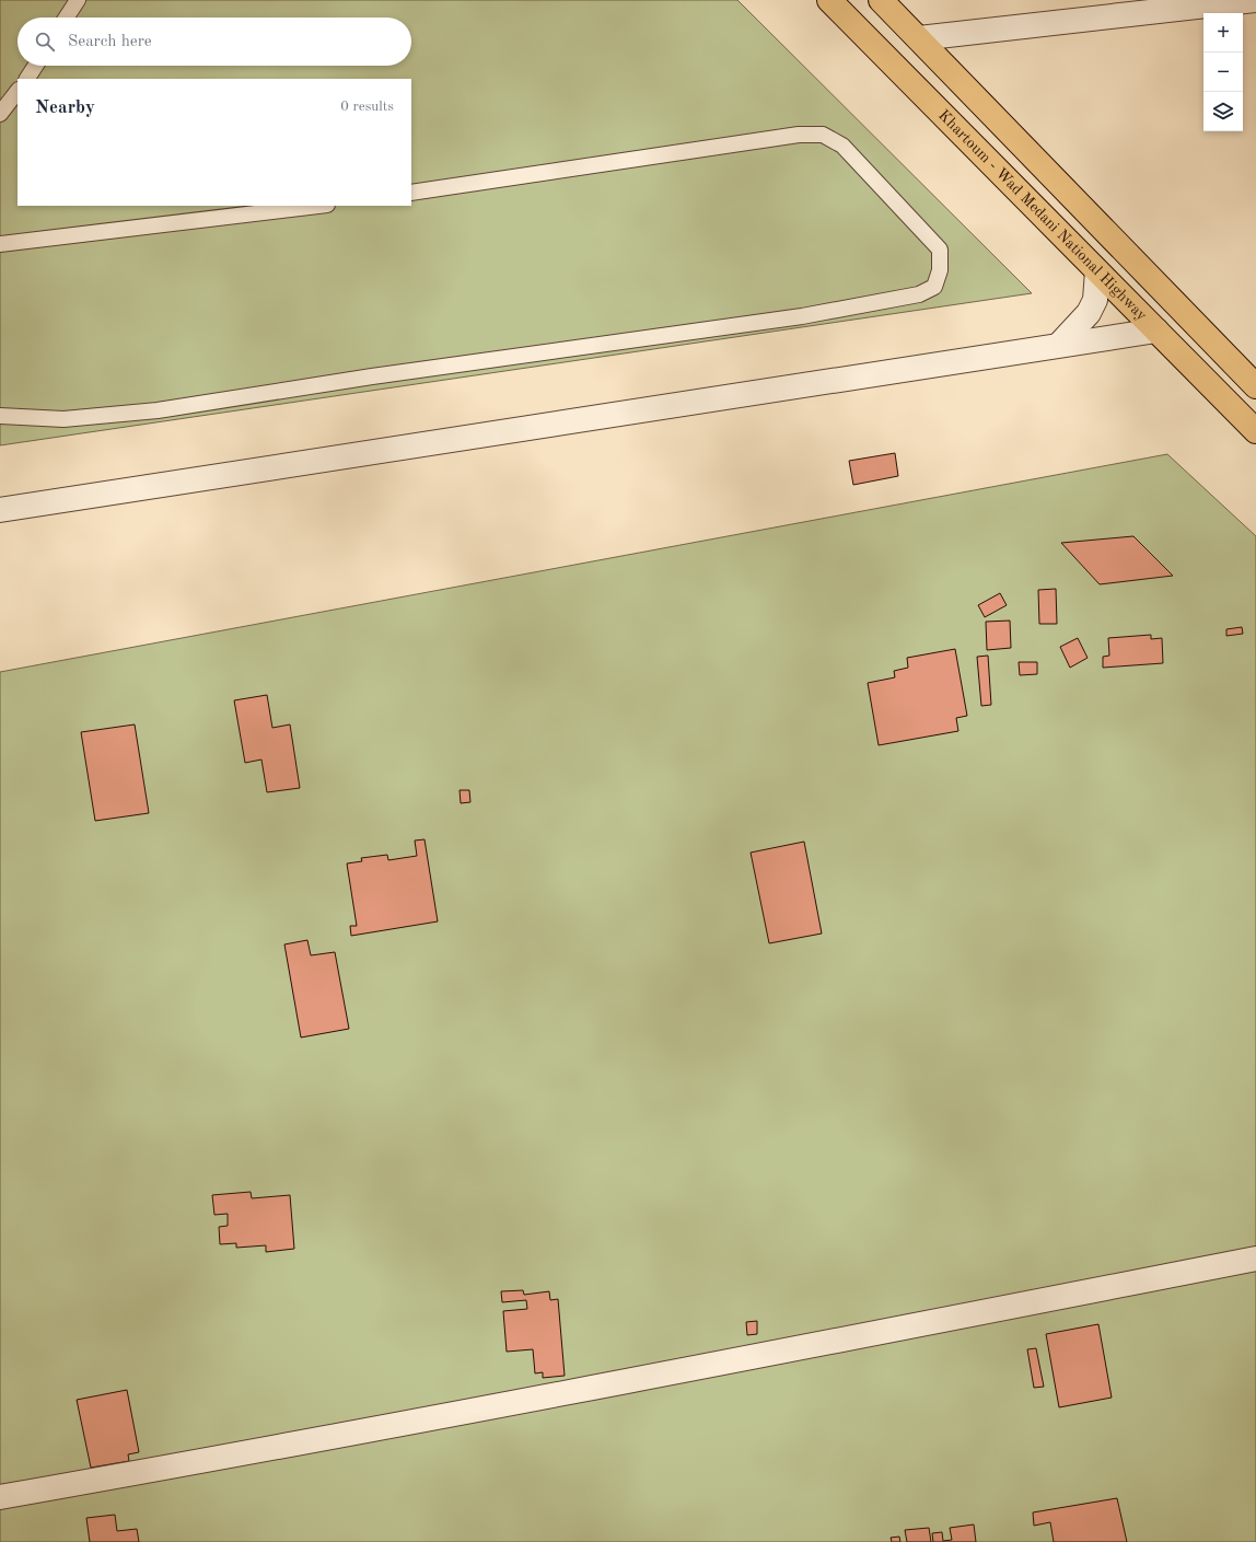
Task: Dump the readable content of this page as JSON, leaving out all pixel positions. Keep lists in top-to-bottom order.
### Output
{
  "streets": {
    "highway": ["Khartoum - Wad Medani National Highway"]
  },
  "page": {
    "map_buttons": ["+", "−"],
    "search": "Search here",
    "heading": ["Nearby", "0 results"]
  }
}
